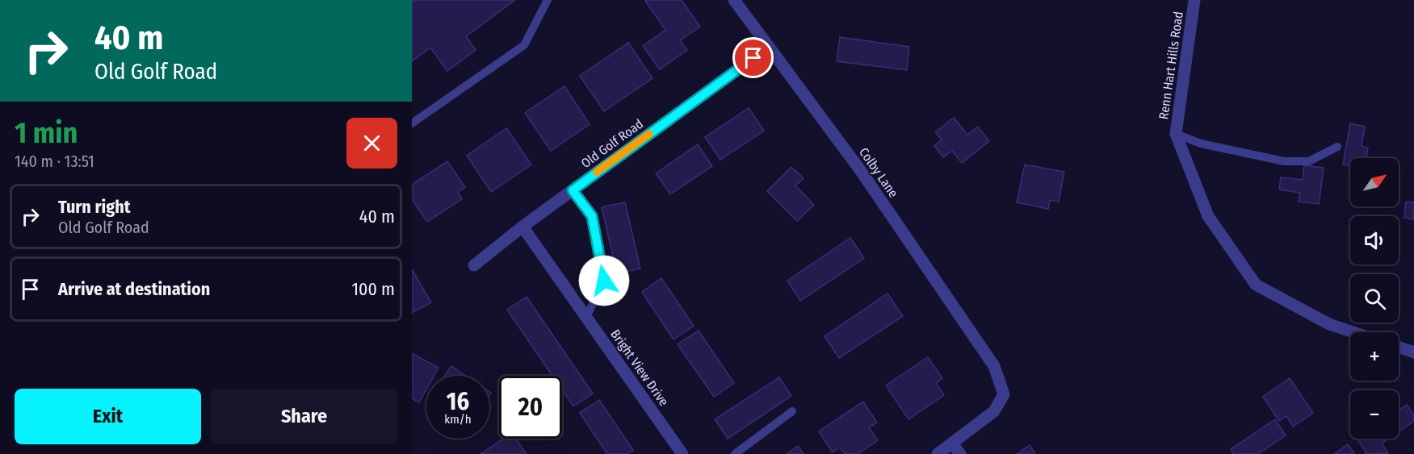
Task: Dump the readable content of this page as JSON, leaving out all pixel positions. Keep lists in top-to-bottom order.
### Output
{
  "streets": {
    "street": [
      "Renn Hart Hills Road",
      "Old Golf Road",
      "Colby Lane",
      "Bright View Drive"
    ]
  },
  "crossings": [
    ["Old Golf Road", "Colby Lane"],
    ["Old Golf Road", "Bright View Drive"]
  ],
  "north": "top right",
  "page": {
    "turn": ["40 m", "Old Golf Road"],
    "heading": ["1 min", "140 m · 13:51"],
    "map_buttons": ["+", "−"],
    "list": [
      {
        "name": "Turn right",
        "note": "Old Golf Road",
        "value": "40 m"
      },
      {
        "name": "Arrive at destination",
        "value": "100 m"
      }
    ],
    "speed": "16 km/h",
    "limit": "20",
    "buttons": ["Exit", "Share"]
  }
}
